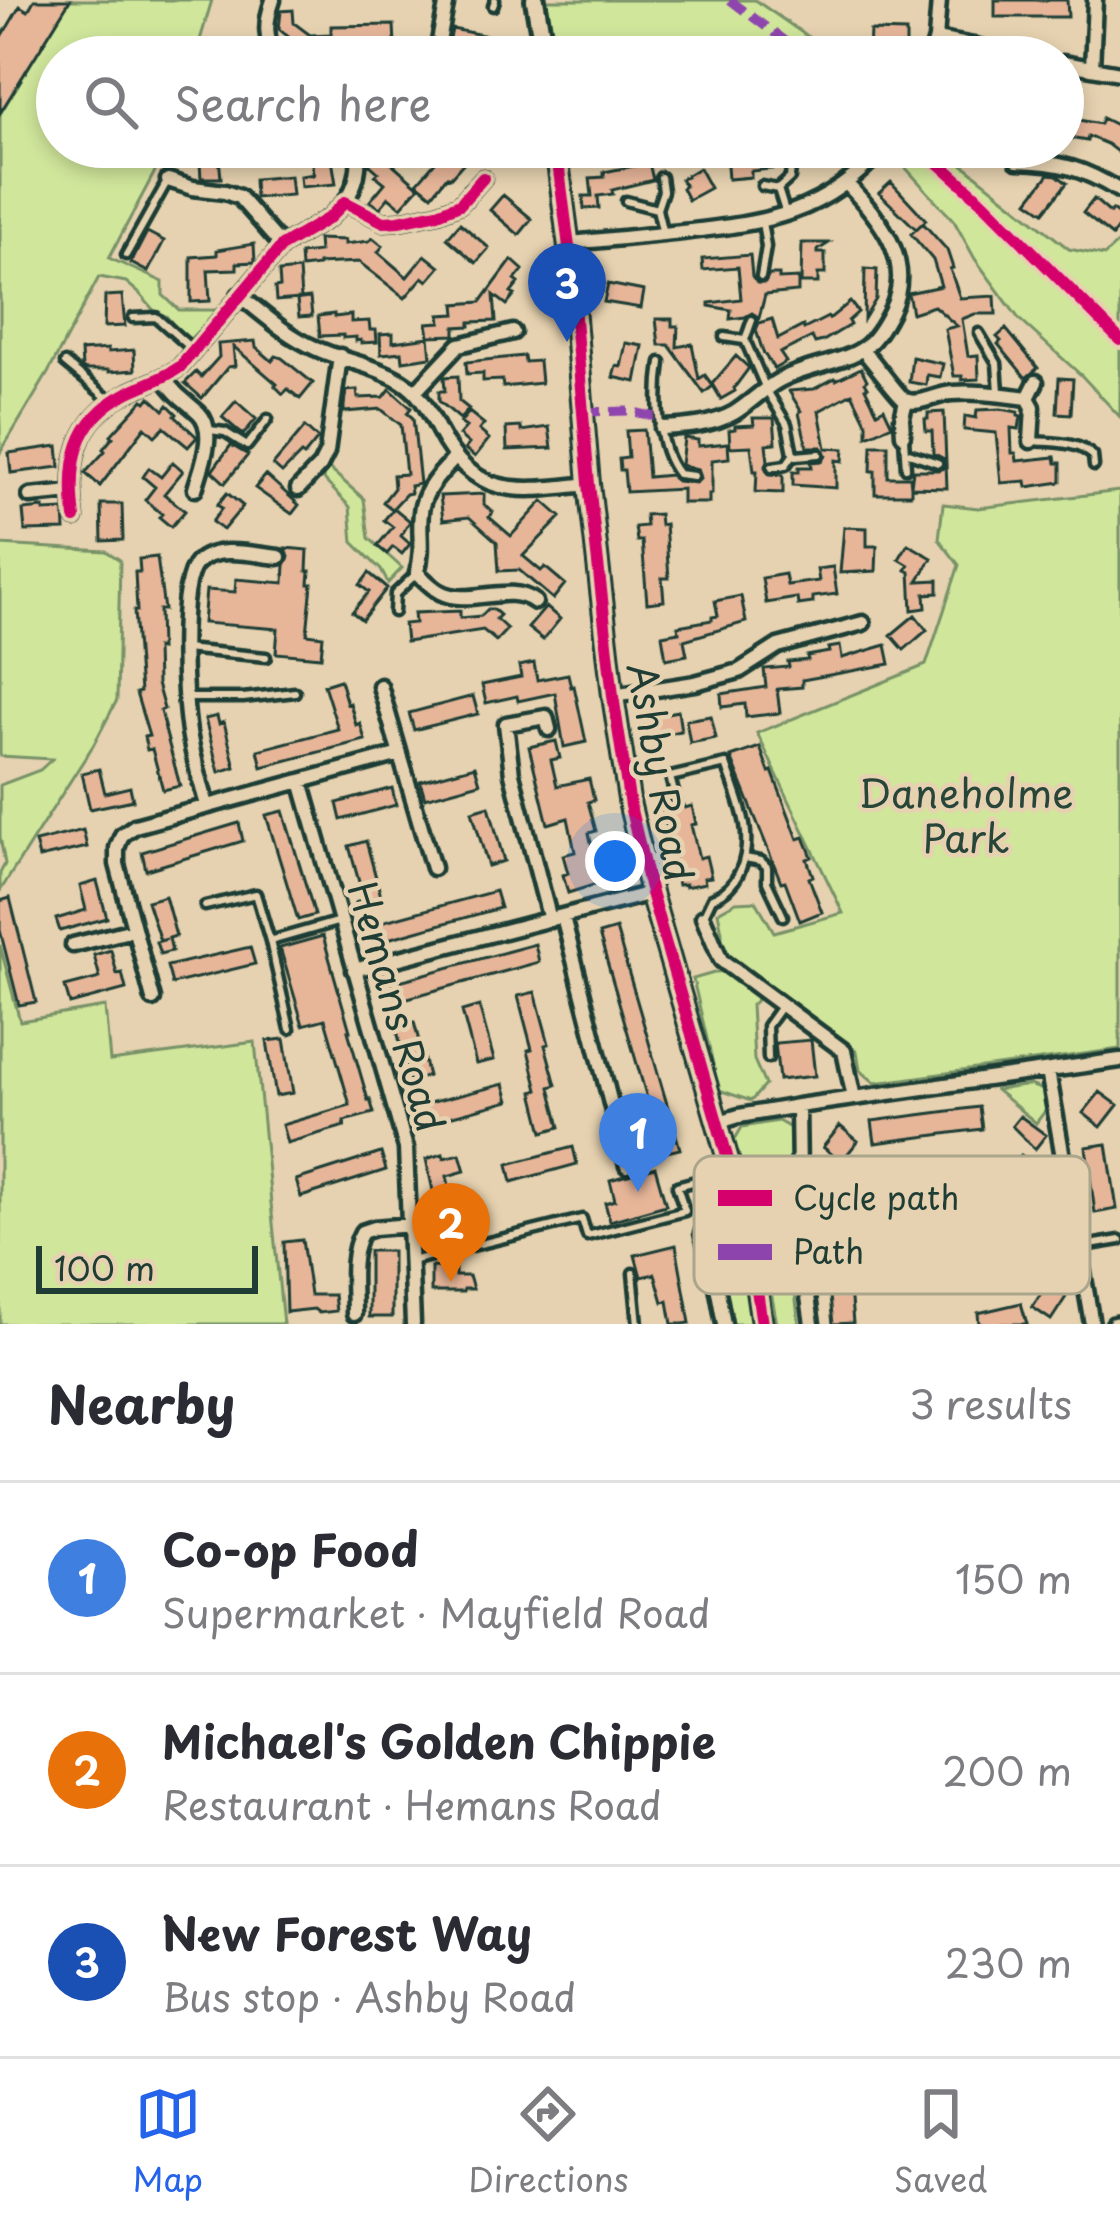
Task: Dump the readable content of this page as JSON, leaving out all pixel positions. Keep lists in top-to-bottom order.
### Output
{
  "streets": {
    "street": ["Ashby Road", "Hemans Road"]
  },
  "parks": ["Daneholme Park"],
  "legend": ["Cycle path", "Path"],
  "scale_bar": "100 m",
  "page": {
    "search": "Search here",
    "pins": ["3", "1", "2"],
    "scale": "100 m",
    "heading": ["Nearby", "3 results"],
    "list": [
      {
        "mark": "1",
        "name": "Co-op Food",
        "note": "Supermarket · Mayfield Road",
        "value": "150 m"
      },
      {
        "mark": "2",
        "name": "Michael's Golden Chippie",
        "note": "Restaurant · Hemans Road",
        "value": "200 m"
      },
      {
        "mark": "3",
        "name": "New Forest Way",
        "note": "Bus stop · Ashby Road",
        "value": "230 m"
      }
    ],
    "nav": ["Map", "Directions", "Saved"]
  }
}
